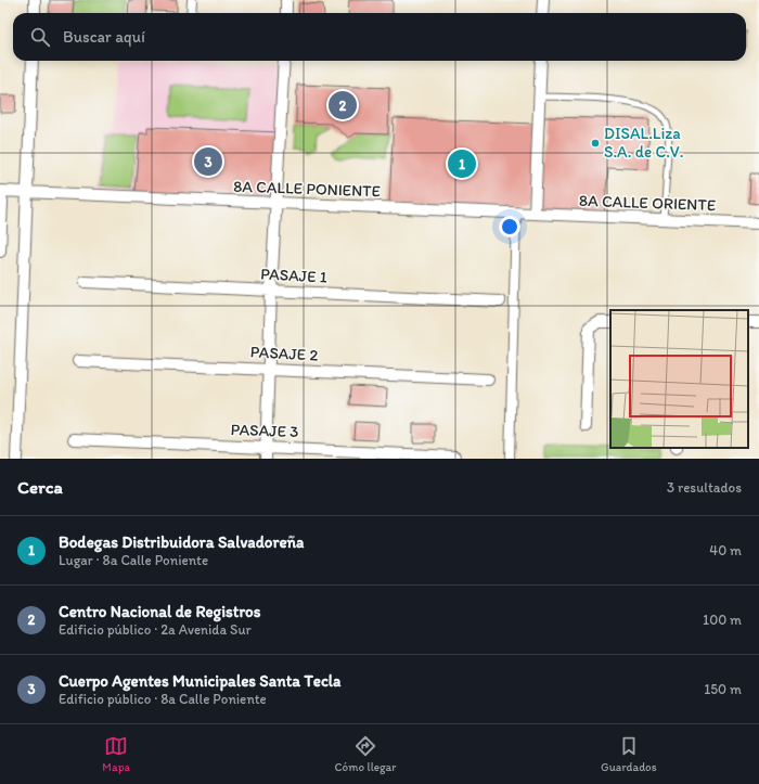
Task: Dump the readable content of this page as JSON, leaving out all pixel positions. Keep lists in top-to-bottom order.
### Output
{
  "streets": {
    "street": [
      "8A CALLE PONIENTE",
      "8A CALLE ORIENTE",
      "PASAJE 1",
      "PASAJE 2",
      "PASAJE 3"
    ]
  },
  "crossings": [
    ["8A CALLE PONIENTE", "8A CALLE ORIENTE"]
  ],
  "places": ["DISAL.Liza S.A. de C.V."],
  "page": {
    "search": "Buscar aquí",
    "pins": ["2", "3", "1"],
    "heading": ["Cerca", "3 resultados"],
    "list": [
      {
        "mark": "1",
        "name": "Bodegas Distribuidora Salvadoreña",
        "note": "Lugar · 8a Calle Poniente",
        "value": "40 m"
      },
      {
        "mark": "2",
        "name": "Centro Nacional de Registros",
        "note": "Edificio público · 2a Avenida Sur",
        "value": "100 m"
      },
      {
        "mark": "3",
        "name": "Cuerpo Agentes Municipales Santa Tecla",
        "note": "Edificio público · 8a Calle Poniente",
        "value": "150 m"
      }
    ],
    "nav": ["Mapa", "Cómo llegar", "Guardados"]
  }
}
